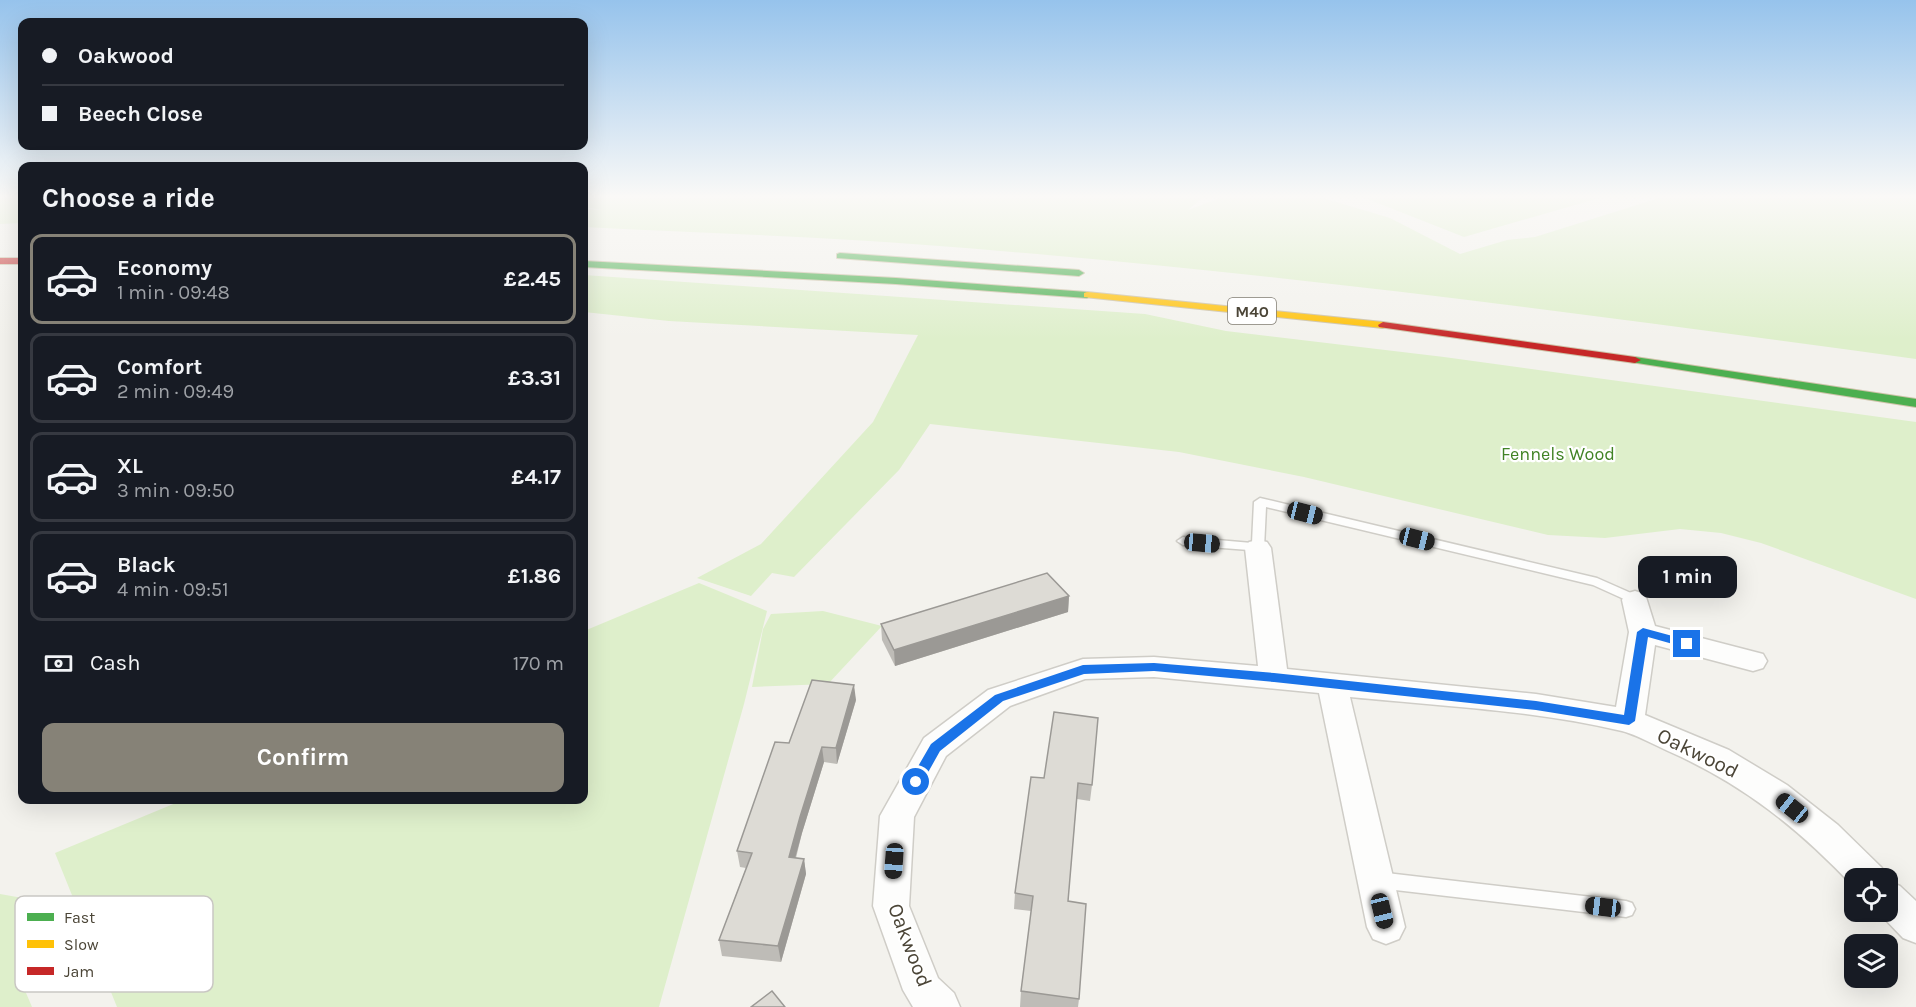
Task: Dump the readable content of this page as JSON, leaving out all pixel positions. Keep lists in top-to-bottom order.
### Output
{
  "streets": {
    "highway": ["M40"],
    "street": ["Oakwood"]
  },
  "parks": ["Fennels Wood"],
  "legend": ["Fast", "Slow", "Jam"],
  "page": {
    "banner": ["Oakwood", "Beech Close"],
    "heading": "Choose a ride",
    "list": [
      {
        "name": "Economy",
        "note": "1 min · 09:48",
        "value": "£2.45"
      },
      {
        "name": "Comfort",
        "note": "2 min · 09:49",
        "value": "£3.31"
      },
      {
        "name": "XL",
        "note": "3 min · 09:50",
        "value": "£4.17"
      },
      {
        "name": "Black",
        "note": "4 min · 09:51",
        "value": "£1.86"
      }
    ],
    "bubble": "1 min",
    "pay": ["Cash", "170 m"],
    "buttons": "Confirm"
  }
}
